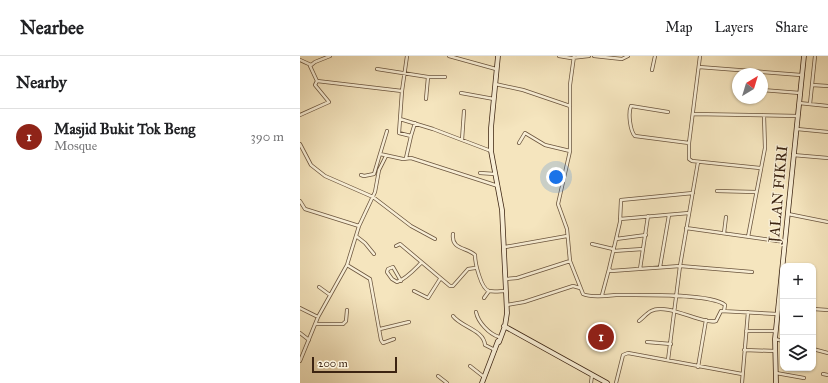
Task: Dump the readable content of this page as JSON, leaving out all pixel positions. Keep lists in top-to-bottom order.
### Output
{
  "streets": {
    "street": ["JALAN FIKRI"]
  },
  "scale_bar": "200 m",
  "north": "top right",
  "page": {
    "header": "Nearbee",
    "nav": ["Map", "Layers", "Share"],
    "heading": "Nearby",
    "list": [
      {
        "mark": "1",
        "name": "Masjid Bukit Tok Beng",
        "note": "Mosque",
        "value": "390 m"
      }
    ],
    "map_buttons": ["+", "−"],
    "pins": "1",
    "scale": "200 m"
  }
}
